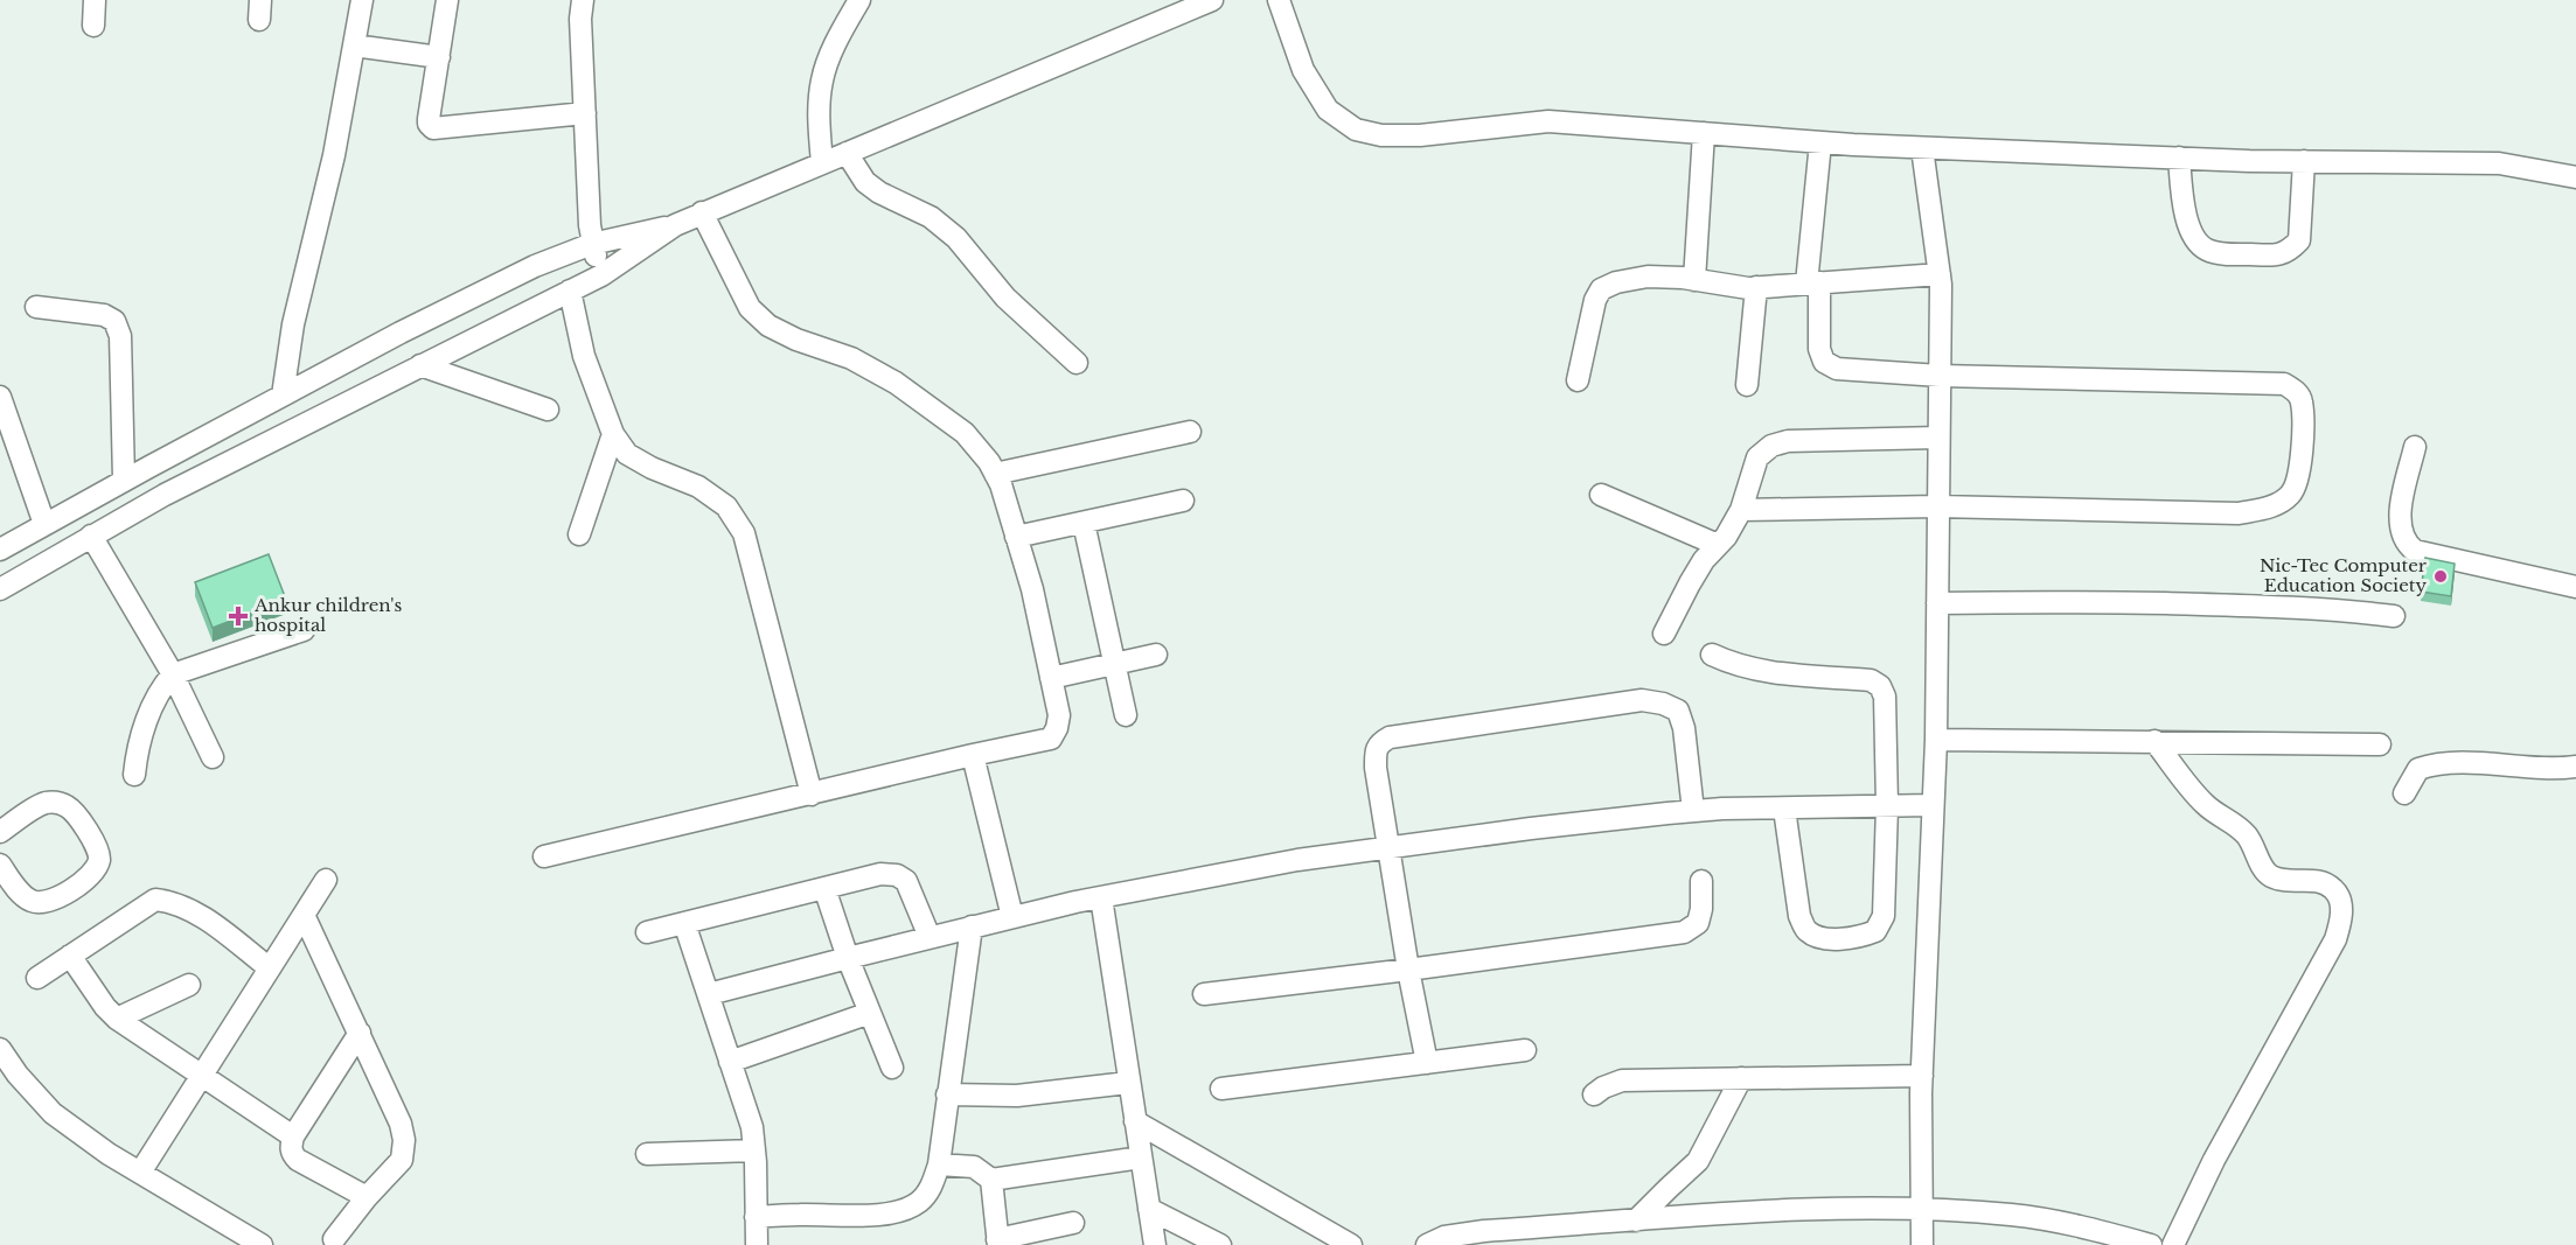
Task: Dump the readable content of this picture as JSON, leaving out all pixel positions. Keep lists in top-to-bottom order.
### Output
{
  "places": {
    "other": ["Nic-Tec Computer Education Society"],
    "health": ["Ankur children's hospital"]
  }
}
